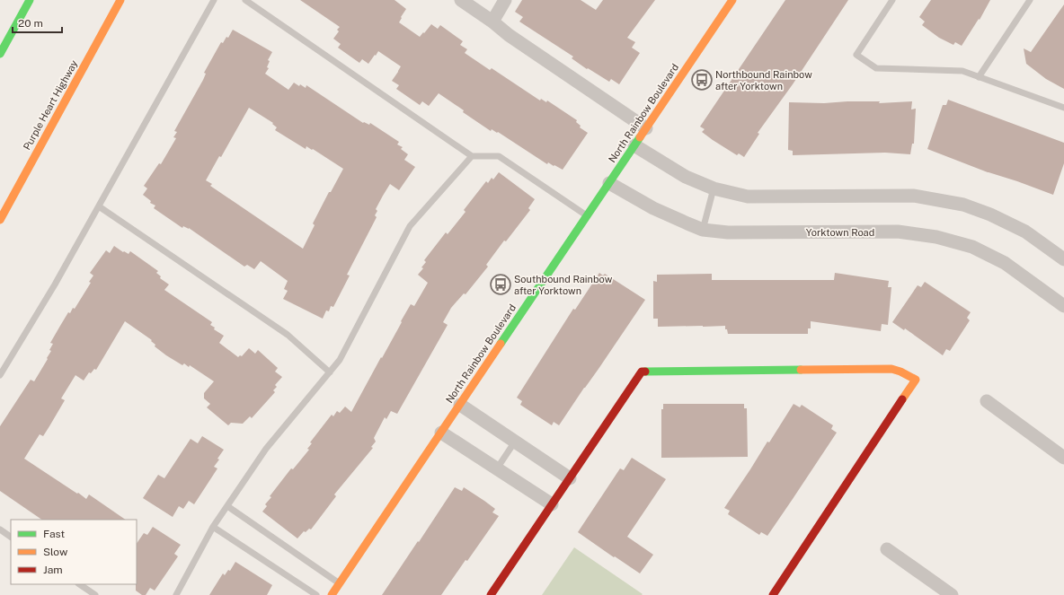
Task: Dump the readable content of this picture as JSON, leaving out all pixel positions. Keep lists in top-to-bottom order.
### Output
{
  "streets": {
    "main road": ["Purple Heart Highway", "North Rainbow Boulevard"],
    "street": ["Yorktown Road"]
  },
  "crossings": [
    ["North Rainbow Boulevard", "Yorktown Road"]
  ],
  "places": {
    "bus stop": ["Northbound Rainbow after Yorktown", "Southbound Rainbow after Yorktown"]
  },
  "legend": ["Fast", "Slow", "Jam"],
  "scale_bar": "20 m"
}
